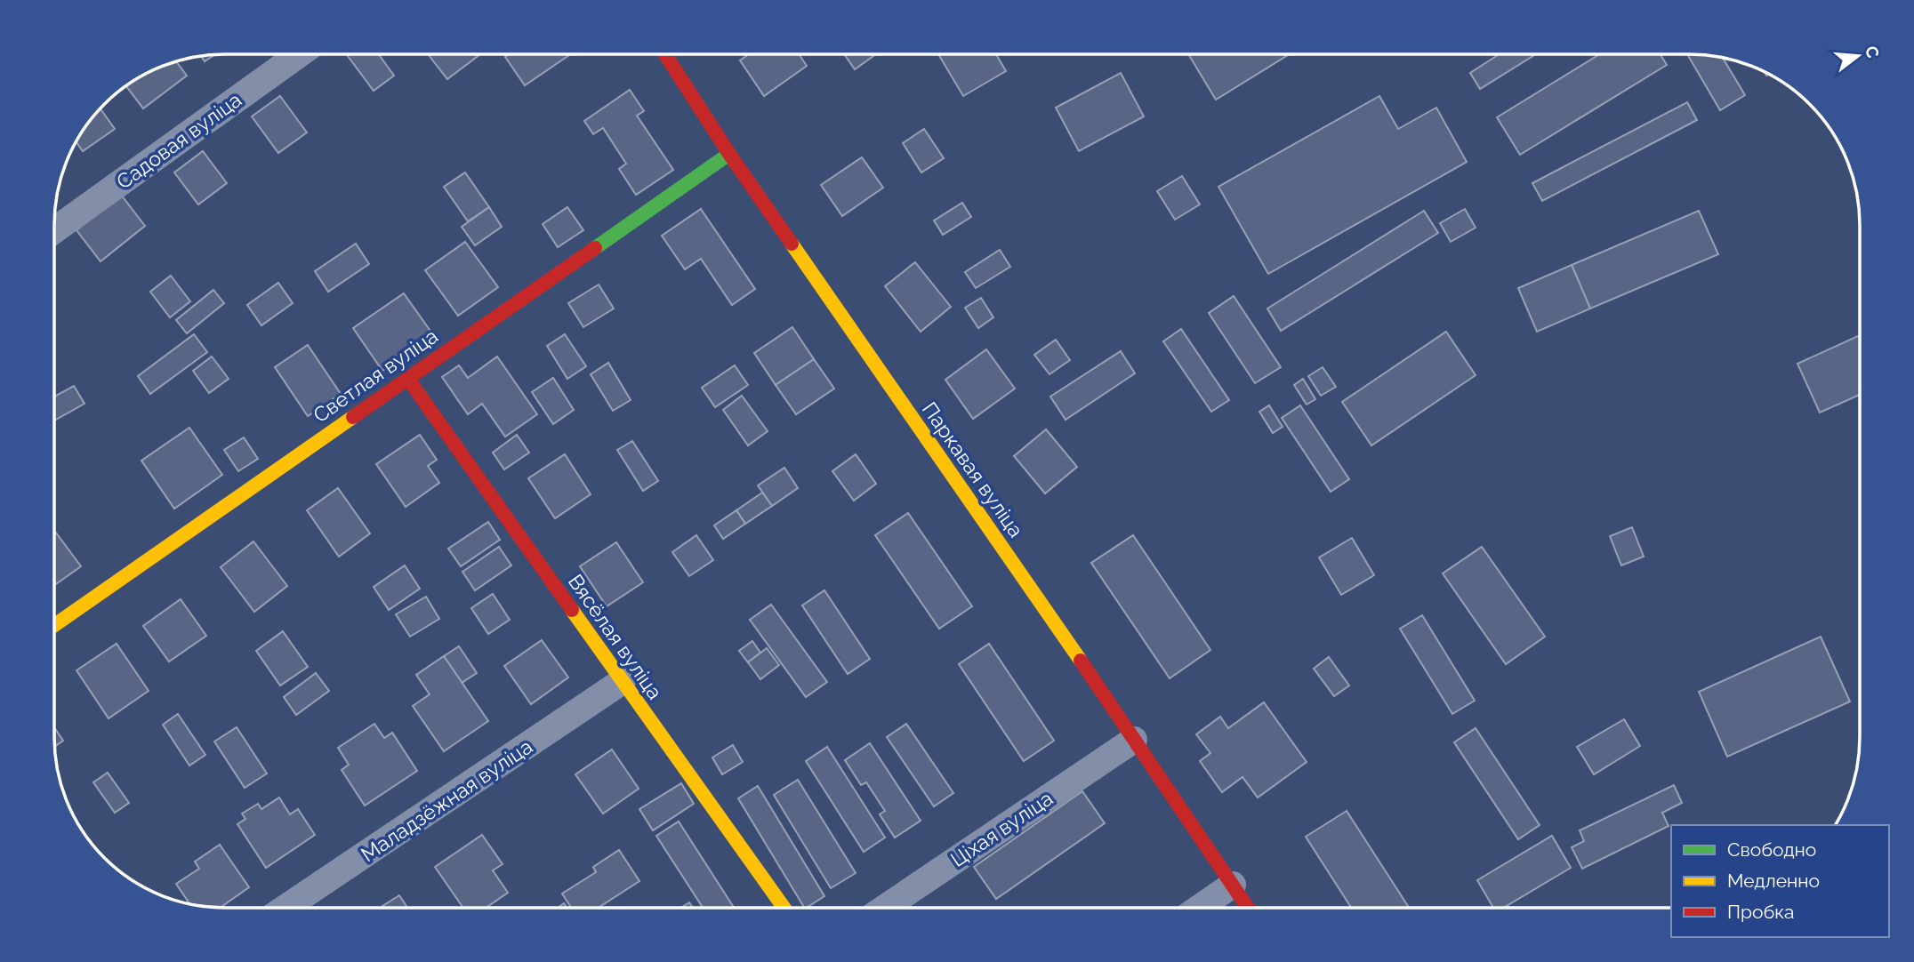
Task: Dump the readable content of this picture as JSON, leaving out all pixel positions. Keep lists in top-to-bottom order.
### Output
{
  "streets": {
    "street": [
      "Садовая вуліца",
      "Светлая вуліца",
      "Паркавая вуліца",
      "Вясёлая вуліца",
      "Маладзёжная вуліца",
      "Ціхая вуліца"
    ]
  },
  "crossings": [
    ["Светлая вуліца", "Паркавая вуліца"],
    ["Светлая вуліца", "Вясёлая вуліца"],
    ["Паркавая вуліца", "Ціхая вуліца"],
    ["Вясёлая вуліца", "Маладзёжная вуліца"]
  ],
  "legend": ["Свободно", "Медленно", "Пробка"],
  "north": "right"
}
